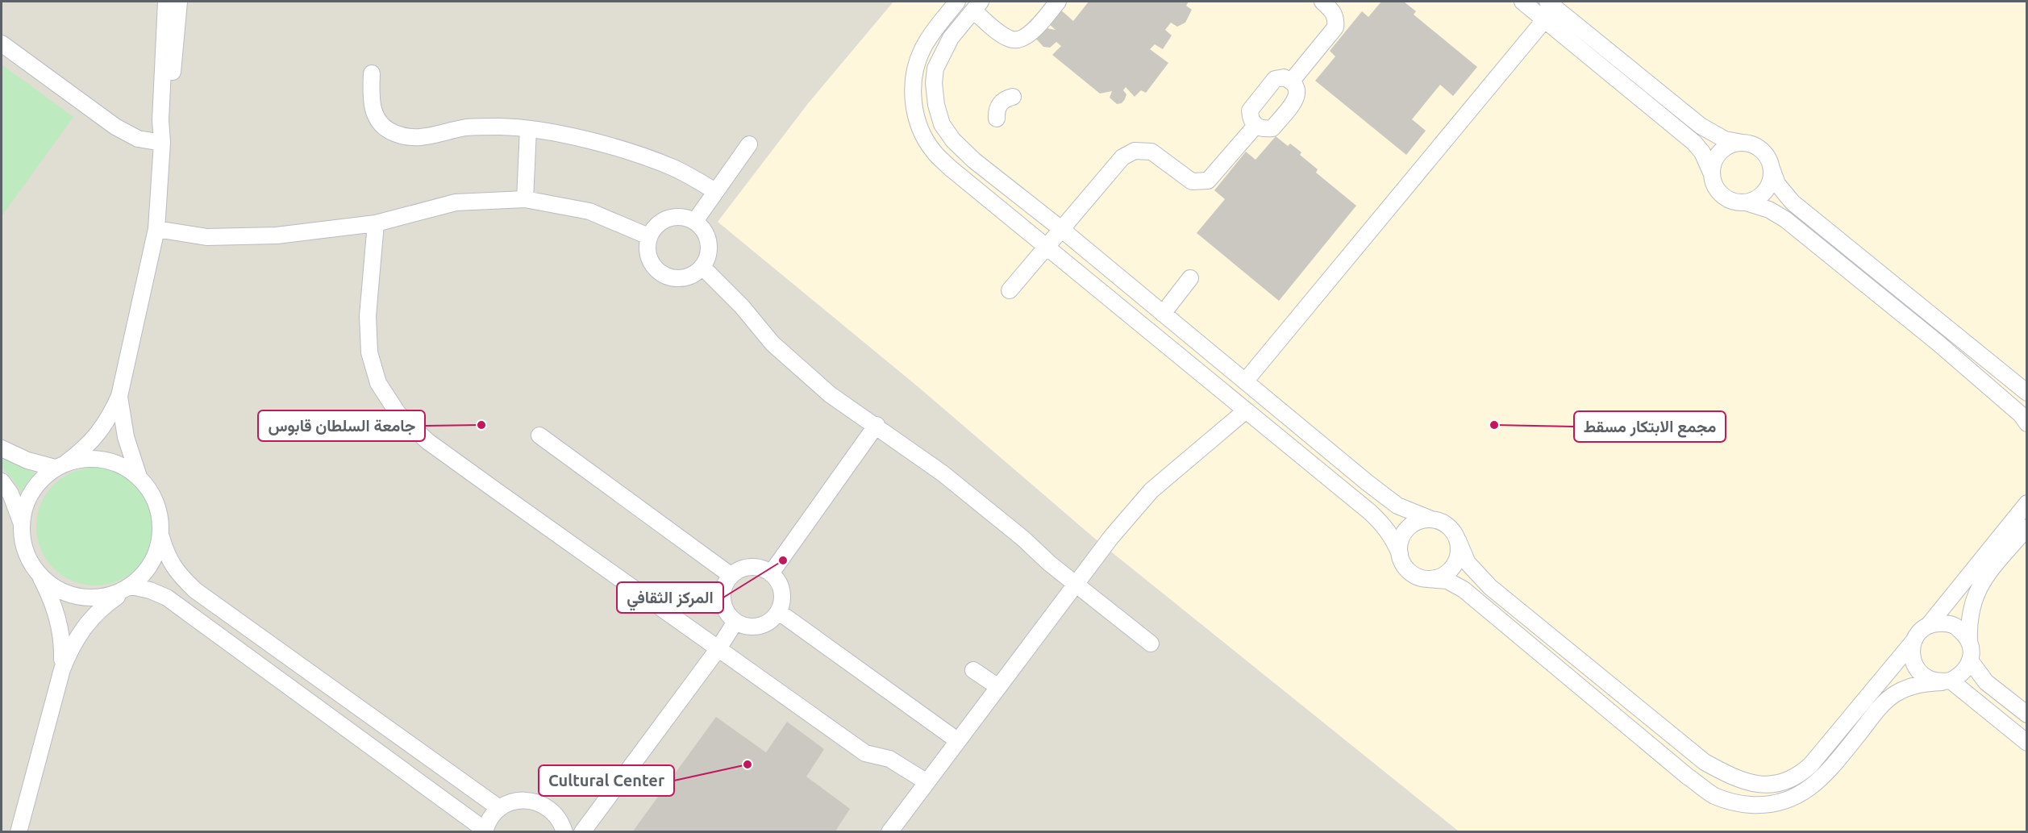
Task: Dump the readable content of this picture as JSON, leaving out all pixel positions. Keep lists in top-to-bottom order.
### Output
{
  "places": [
    "جامعة السلطان قابوس",
    "مجمع الابتكار مسقط",
    "المركز الثقافي",
    "Cultural Center"
  ]
}
